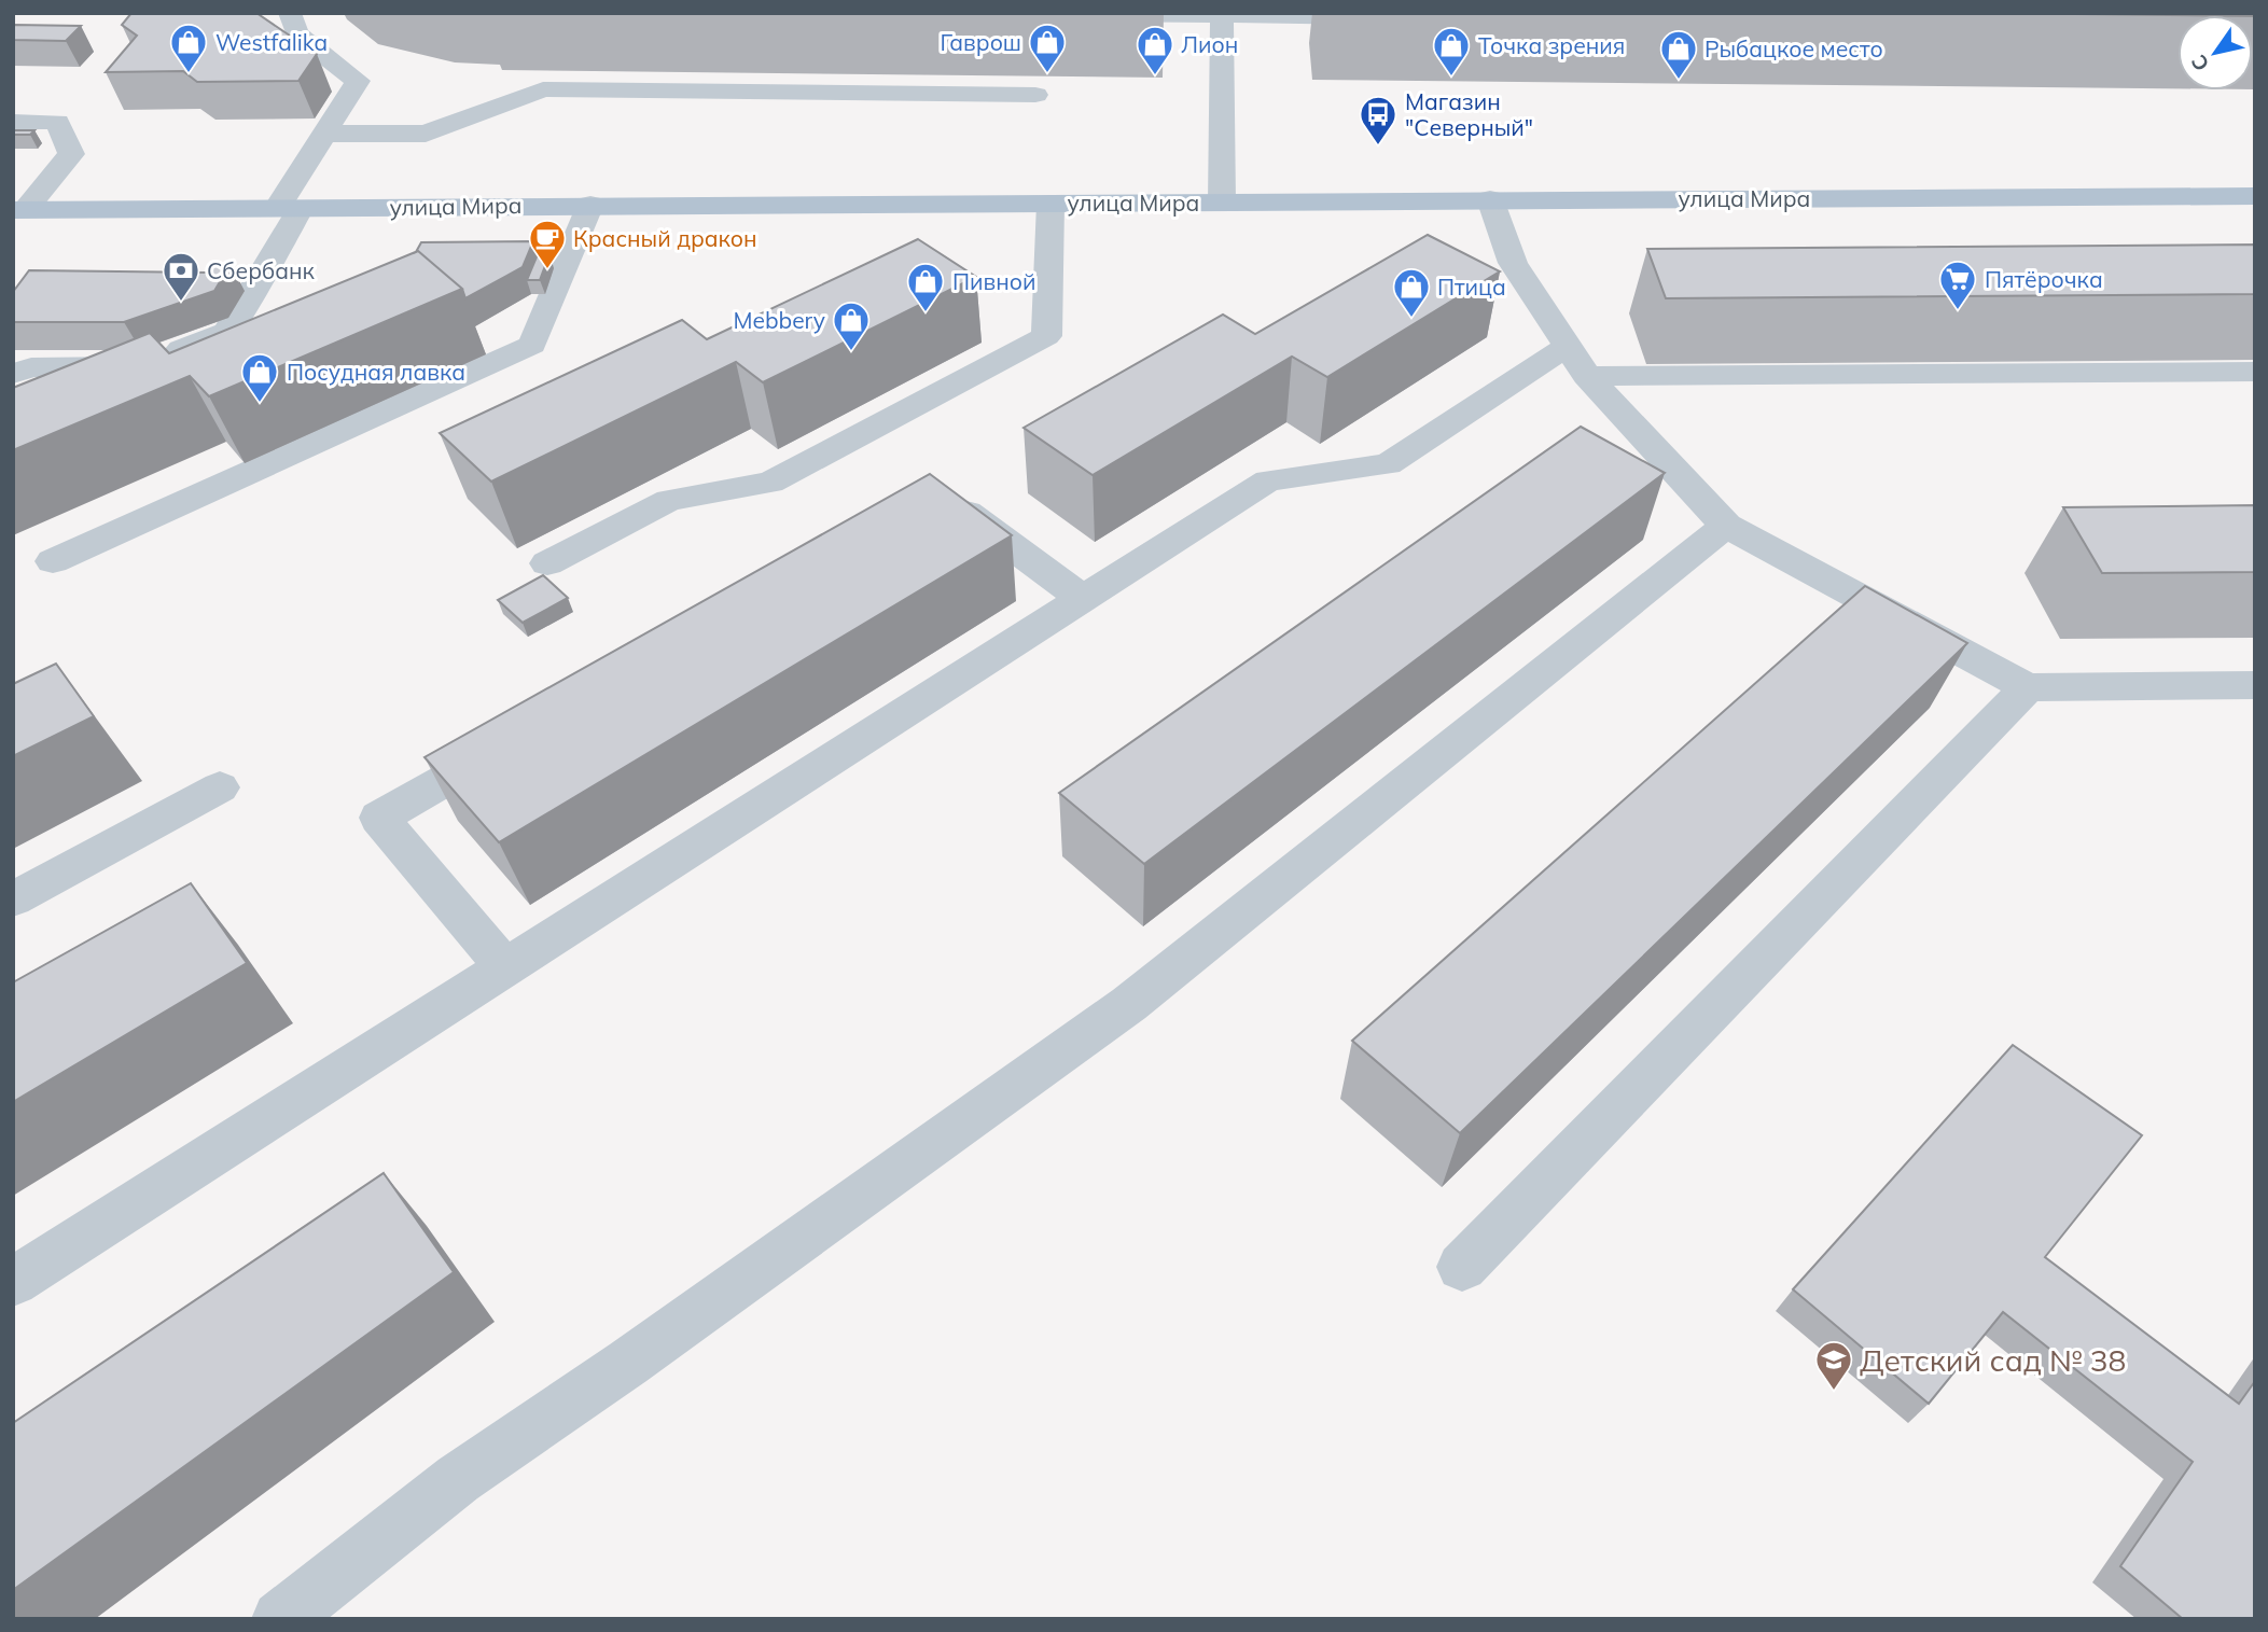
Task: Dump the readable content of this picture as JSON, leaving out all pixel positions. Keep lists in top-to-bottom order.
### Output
{
  "streets": {
    "main road": ["улица Мира"]
  },
  "places": {
    "shop": [
      "Westfalika",
      "Гаврош",
      "Лион",
      "Точка зрения",
      "Рыбацкое место",
      "Пивной",
      "Птица",
      "Mebbery",
      "Посудная лавка"
    ],
    "bus stop": ["Магазин \"Северный\""],
    "cafe": ["Красный дракон"],
    "bank": ["Сбербанк"],
    "supermarket": ["Пятёрочка"],
    "school or university": ["Детский сад № 38"]
  },
  "north": "bottom left"
}
